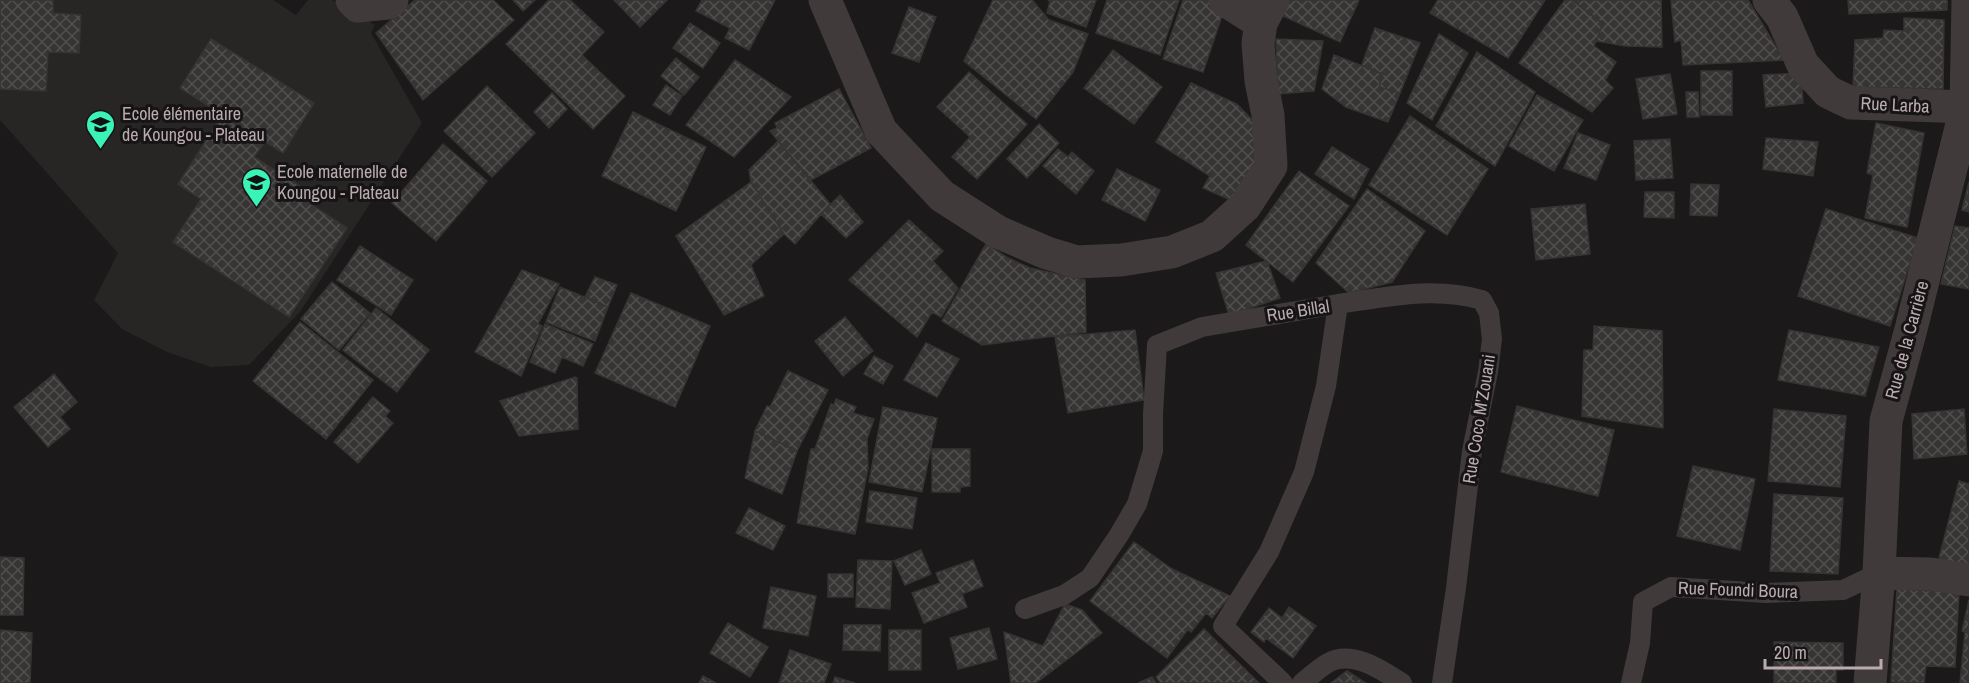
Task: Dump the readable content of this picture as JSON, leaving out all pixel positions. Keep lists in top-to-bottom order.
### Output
{
  "streets": {
    "street": ["Rue Larba", "Rue de la Carrière"],
    "lane": ["Rue Billal", "Rue Coco M'Zouani", "Rue Foundi Boura"]
  },
  "crossings": [
    ["Rue Larba", "Rue de la Carrière"],
    ["Rue Billal", "Rue Coco M'Zouani"],
    ["Rue de la Carrière", "Rue Foundi Boura"]
  ],
  "places": {
    "school or university": ["Ecole élémentaire de Koungou - Plateau", "Ecole maternelle de Koungou - Plateau"]
  },
  "scale_bar": "20 m"
}
